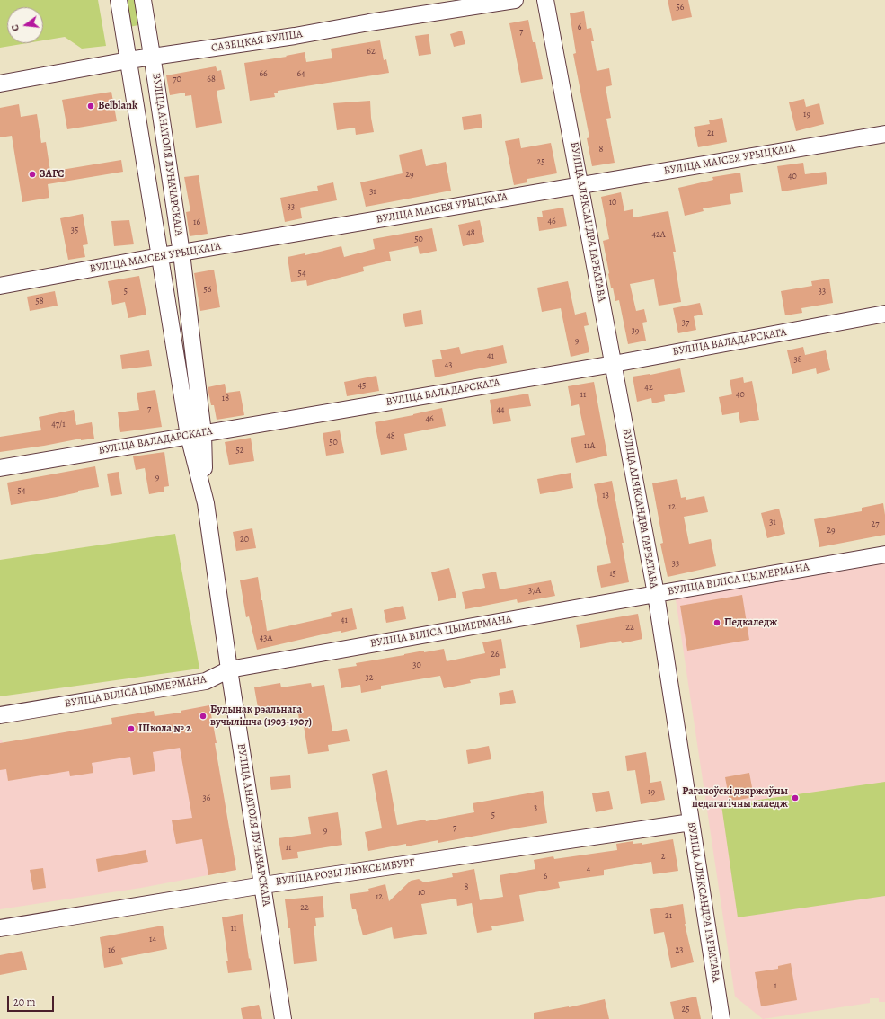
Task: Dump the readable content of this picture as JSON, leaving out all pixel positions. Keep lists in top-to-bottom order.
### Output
{
  "streets": {
    "street": [
      "САВЕЦКАЯ ВУЛІЦА",
      "ВУЛІЦА АНАТОЛЯ ЛУНАЧАРСКАГА",
      "ВУЛІЦА МАІСЕЯ УРЫЦКАГА",
      "ВУЛІЦА АЛЯКСАНДРА ГАРБАТАВА",
      "ВУЛІЦА ВАЛАДАРСКАГА",
      "ВУЛІЦА ВІЛІСА ЦЫМЕРМАНА",
      "ВУЛІЦА РОЗЫ ЛЮКСЕМБУРГ"
    ]
  },
  "crossings": [
    ["САВЕЦКАЯ ВУЛІЦА", "ВУЛІЦА АНАТОЛЯ ЛУНАЧАРСКАГА"],
    ["ВУЛІЦА АНАТОЛЯ ЛУНАЧАРСКАГА", "ВУЛІЦА МАІСЕЯ УРЫЦКАГА"],
    ["ВУЛІЦА АНАТОЛЯ ЛУНАЧАРСКАГА", "ВУЛІЦА ВАЛАДАРСКАГА"],
    ["ВУЛІЦА АНАТОЛЯ ЛУНАЧАРСКАГА", "ВУЛІЦА ВІЛІСА ЦЫМЕРМАНА"],
    ["ВУЛІЦА АНАТОЛЯ ЛУНАЧАРСКАГА", "ВУЛІЦА РОЗЫ ЛЮКСЕМБУРГ"],
    ["ВУЛІЦА МАІСЕЯ УРЫЦКАГА", "ВУЛІЦА АЛЯКСАНДРА ГАРБАТАВА"],
    ["ВУЛІЦА АЛЯКСАНДРА ГАРБАТАВА", "ВУЛІЦА ВАЛАДАРСКАГА"],
    ["ВУЛІЦА АЛЯКСАНДРА ГАРБАТАВА", "ВУЛІЦА ВІЛІСА ЦЫМЕРМАНА"],
    ["ВУЛІЦА АЛЯКСАНДРА ГАРБАТАВА", "ВУЛІЦА РОЗЫ ЛЮКСЕМБУРГ"]
  ],
  "places": [
    "Belblank",
    "ЗАГС",
    "Педкаледж",
    "Будынак рэальнага вучылішча (1903-1907)",
    "Школа № 2",
    "Рагачоўскі дзяржаўны педагагічны каледж"
  ],
  "house_numbers": [
    "56",
    "6",
    "7",
    "62",
    "66",
    "64",
    "70",
    "68",
    "19",
    "21",
    "8",
    "25",
    "29",
    "40",
    "31",
    "10",
    "33",
    "46",
    "16",
    "35",
    "48",
    "42А",
    "50",
    "54",
    "56",
    "5",
    "33",
    "58",
    "37",
    "39",
    "9",
    "41",
    "38",
    "43",
    "45",
    "42",
    "11",
    "40",
    "18",
    "7",
    "44",
    "46",
    "47/1",
    "48",
    "50",
    "11А",
    "52",
    "9",
    "54",
    "13",
    "12",
    "31",
    "27",
    "29",
    "20",
    "33",
    "15",
    "37А",
    "41",
    "22",
    "43А",
    "26",
    "30",
    "32",
    "19",
    "36",
    "3",
    "5",
    "7",
    "9",
    "11",
    "2",
    "4",
    "6",
    "8",
    "10",
    "12",
    "22",
    "21",
    "11",
    "14",
    "16",
    "23",
    "1",
    "25"
  ],
  "scale_bar": "20 m",
  "north": "left"
}
